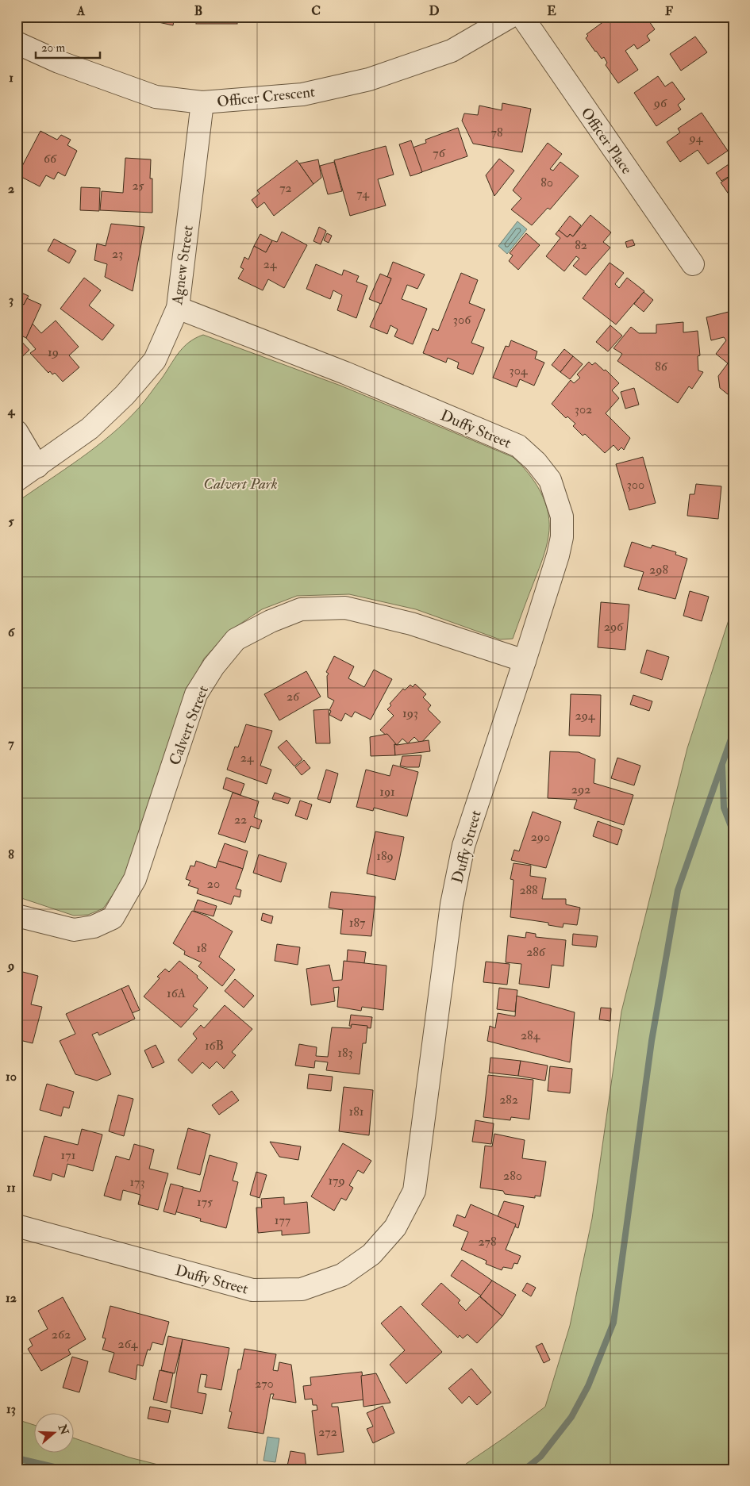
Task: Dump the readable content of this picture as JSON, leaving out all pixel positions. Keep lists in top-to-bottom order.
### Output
{
  "streets": {
    "street": [
      "Officer Crescent",
      "Officer Place",
      "Agnew Street",
      "Duffy Street",
      "Calvert Street"
    ]
  },
  "crossings": [
    ["Officer Crescent", "Agnew Street"],
    ["Agnew Street", "Duffy Street"],
    ["Duffy Street", "Calvert Street"]
  ],
  "parks": ["Calvert Park"],
  "house_numbers": [
    "96",
    "78",
    "94",
    "76",
    "66",
    "80",
    "25",
    "72",
    "74",
    "82",
    "23",
    "24",
    "306",
    "19",
    "86",
    "304",
    "302",
    "300",
    "298",
    "296",
    "26",
    "193",
    "294",
    "24",
    "292",
    "191",
    "22",
    "290",
    "189",
    "20",
    "288",
    "187",
    "18",
    "286",
    "16A",
    "284",
    "16B",
    "183",
    "282",
    "181",
    "171",
    "280",
    "179",
    "173",
    "175",
    "177",
    "278",
    "262",
    "264",
    "270",
    "272"
  ],
  "scale_bar": "20 m",
  "north": "right",
  "grid": {
    "columns": [
      "A",
      "B",
      "C",
      "D",
      "E",
      "F"
    ],
    "rows": [
      "1",
      "2",
      "3",
      "4",
      "5",
      "6",
      "7",
      "8",
      "9",
      "10",
      "11",
      "12",
      "13"
    ]
  }
}
